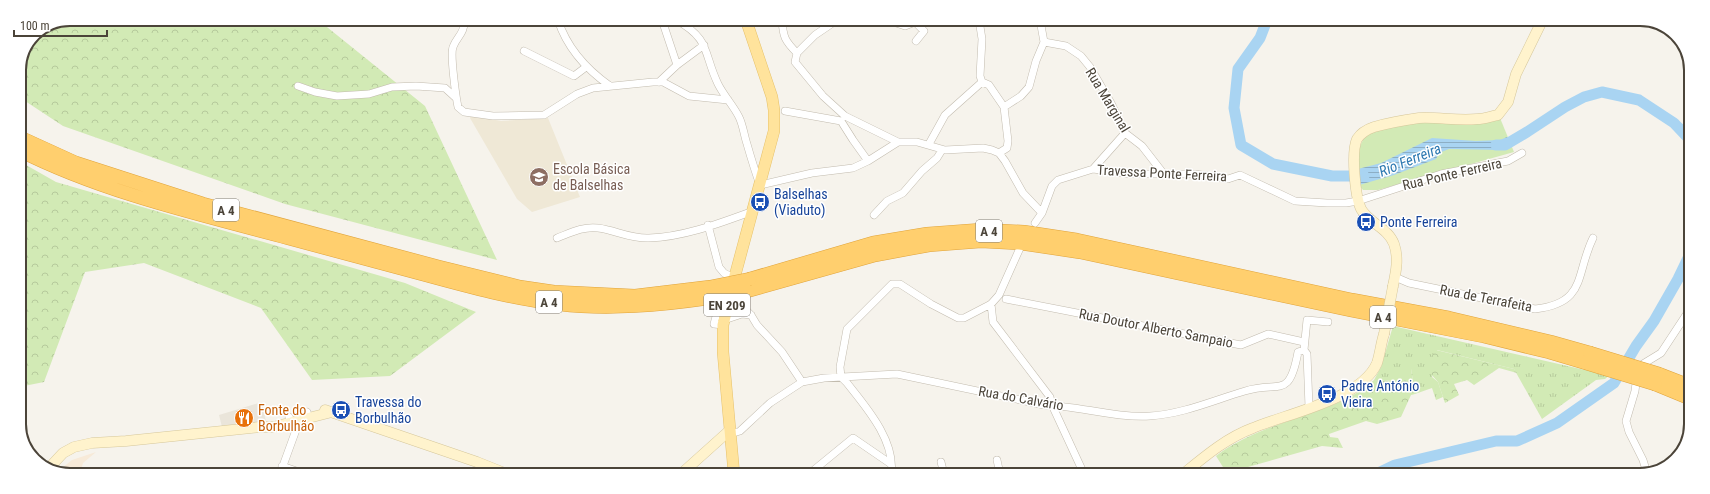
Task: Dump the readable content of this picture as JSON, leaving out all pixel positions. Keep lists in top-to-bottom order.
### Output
{
  "streets": {
    "highway": ["A 4"],
    "main road": ["EN 209"],
    "street": [
      "Rua Marginal",
      "Travessa Ponte Ferreira",
      "Rua Ponte Ferreira",
      "Rua de Terrafeita",
      "Rua Doutor Alberto Sampaio",
      "Rua do Calvário"
    ]
  },
  "crossings": [
    ["Rua Marginal", "Travessa Ponte Ferreira"],
    ["Travessa Ponte Ferreira", "Rua Ponte Ferreira"],
    ["EN 209", "Rua do Calvário"],
    ["Rua Doutor Alberto Sampaio", "Rua do Calvário"]
  ],
  "water": ["Rio Ferreira"],
  "places": {
    "school or university": ["Escola Básica de Balselhas"],
    "bus stop": [
      "Balselhas (Viaduto)",
      "Ponte Ferreira",
      "Padre António Vieira",
      "Travessa do Borbulhão"
    ],
    "restaurant": ["Fonte do Borbulhão"]
  },
  "scale_bar": "100 m"
}
